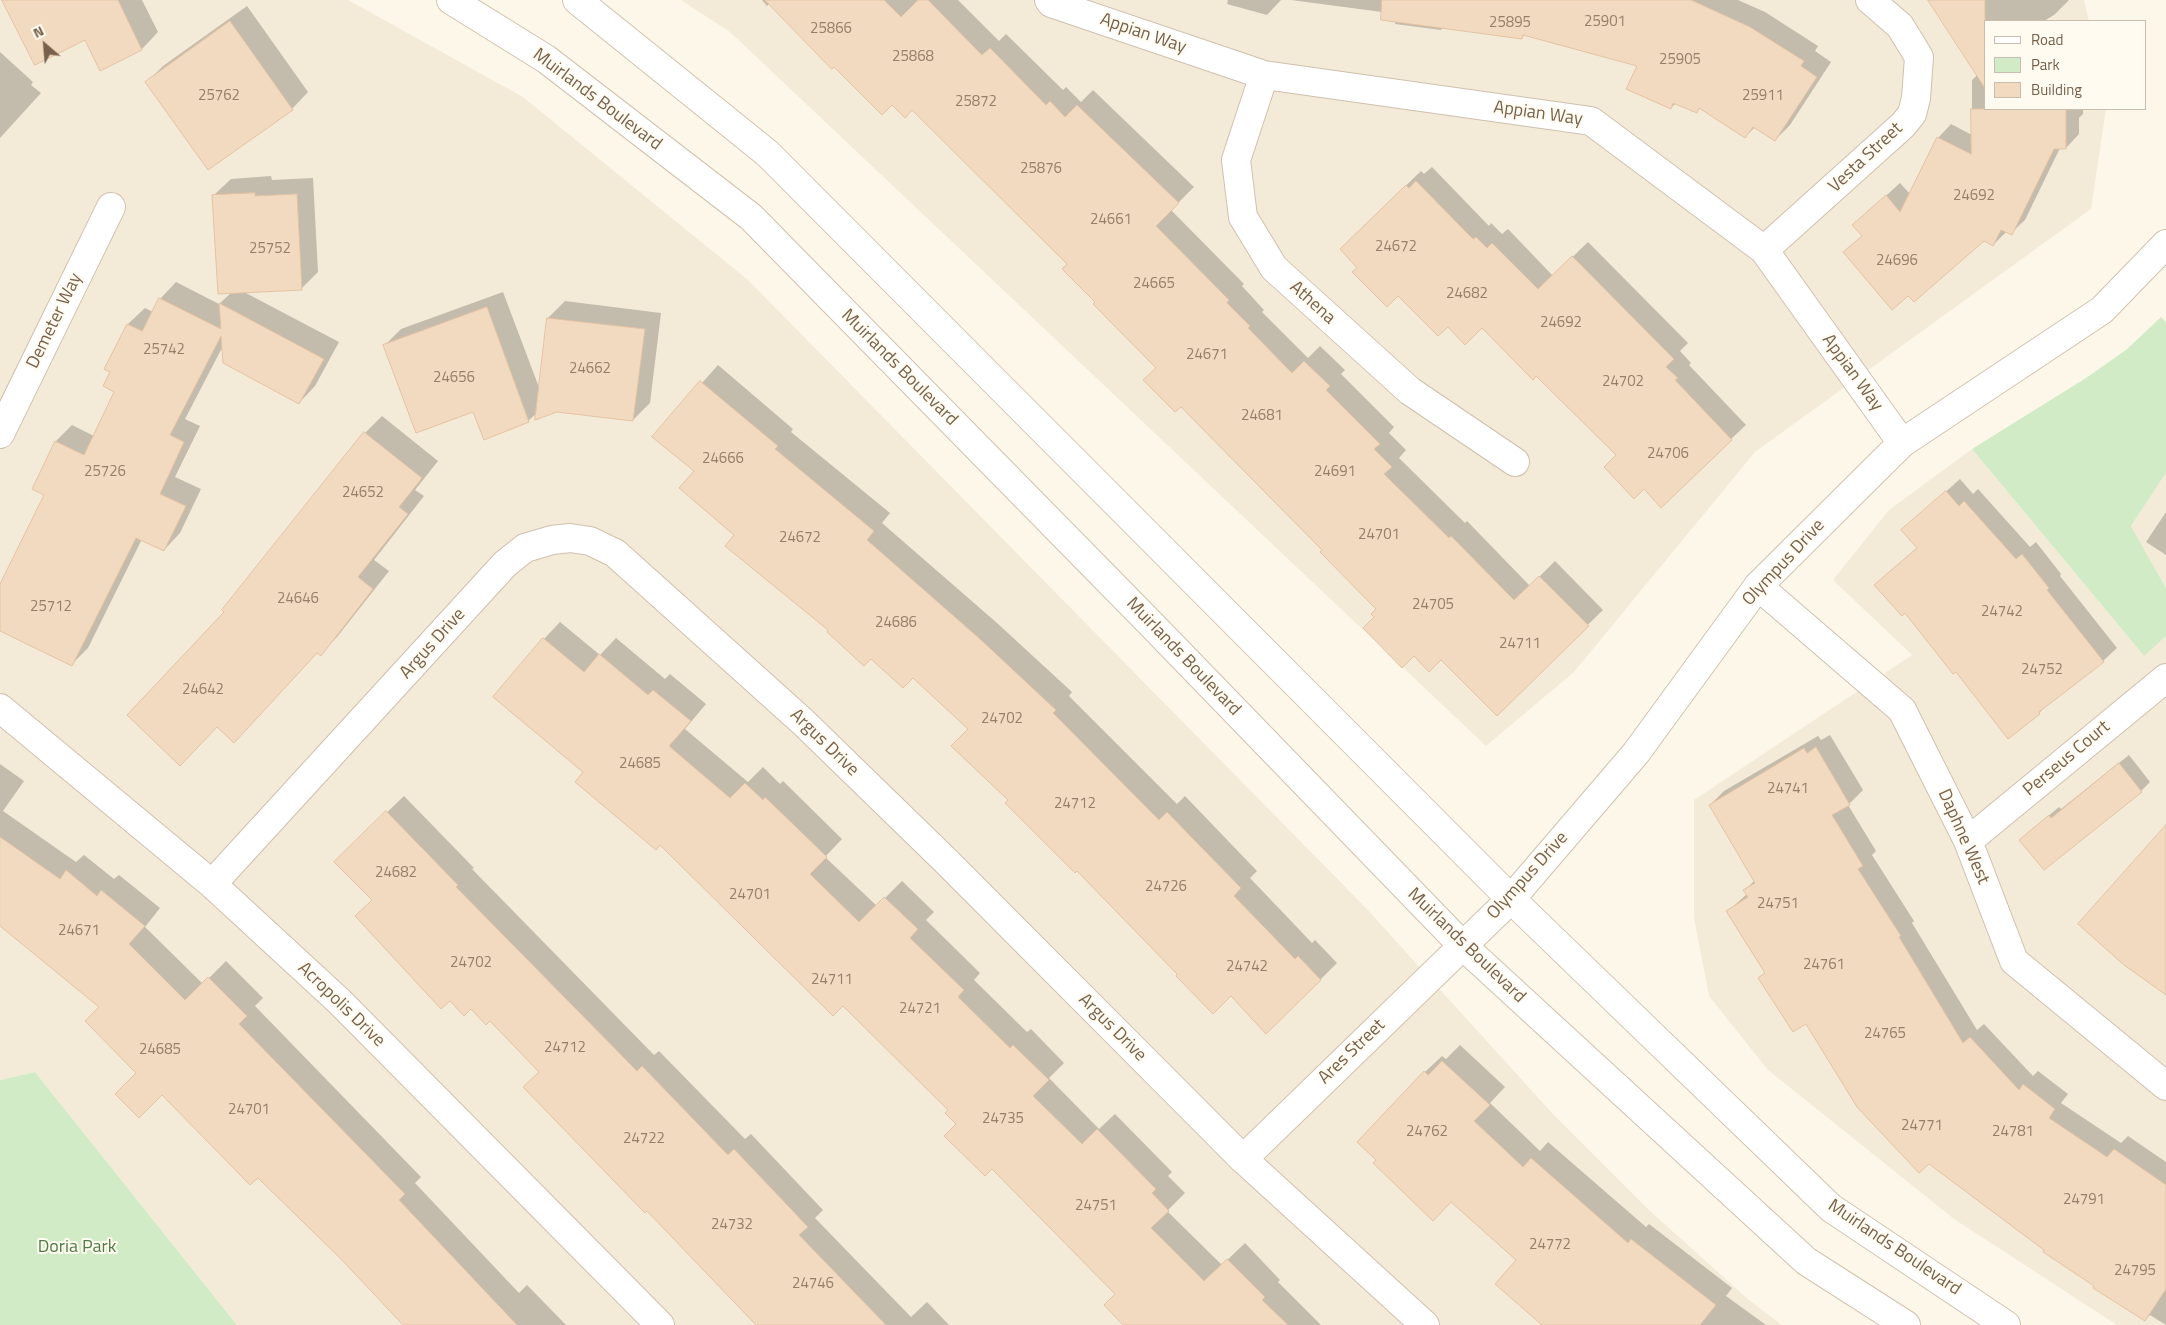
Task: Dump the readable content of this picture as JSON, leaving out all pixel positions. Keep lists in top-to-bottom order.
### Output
{
  "streets": {
    "street": [
      "Appian Way",
      "Muirlands Boulevard",
      "Vesta Street",
      "Athena",
      "Demeter Way",
      "Olympus Drive",
      "Argus Drive",
      "Perseus Court",
      "Daphne West",
      "Acropolis Drive",
      "Ares Street"
    ]
  },
  "crossings": [
    ["Appian Way", "Vesta Street"],
    ["Appian Way", "Athena"],
    ["Appian Way", "Olympus Drive"],
    ["Muirlands Boulevard", "Olympus Drive"],
    ["Muirlands Boulevard", "Ares Street"],
    ["Olympus Drive", "Daphne West"],
    ["Olympus Drive", "Ares Street"],
    ["Argus Drive", "Acropolis Drive"],
    ["Argus Drive", "Ares Street"],
    ["Perseus Court", "Daphne West"]
  ],
  "parks": ["Doria Park"],
  "house_numbers": [
    "25901",
    "25895",
    "25866",
    "25868",
    "25905",
    "25762",
    "25911",
    "25872",
    "25876",
    "24692",
    "24661",
    "24672",
    "25752",
    "24696",
    "24665",
    "24682",
    "24692",
    "25742",
    "24671",
    "24662",
    "24656",
    "24702",
    "24681",
    "24706",
    "24666",
    "25726",
    "24691",
    "24652",
    "24701",
    "24672",
    "24646",
    "24705",
    "25712",
    "24742",
    "24686",
    "24711",
    "24752",
    "24642",
    "24702",
    "24685",
    "24741",
    "24712",
    "24682",
    "24726",
    "24701",
    "24751",
    "24671",
    "24702",
    "24761",
    "24742",
    "24711",
    "24721",
    "24765",
    "24712",
    "24685",
    "24701",
    "24735",
    "24771",
    "24762",
    "24781",
    "24722",
    "24791",
    "24751",
    "24732",
    "24772",
    "24795",
    "24746"
  ],
  "legend": ["Road", "Park", "Building"],
  "north": "top left"
}
